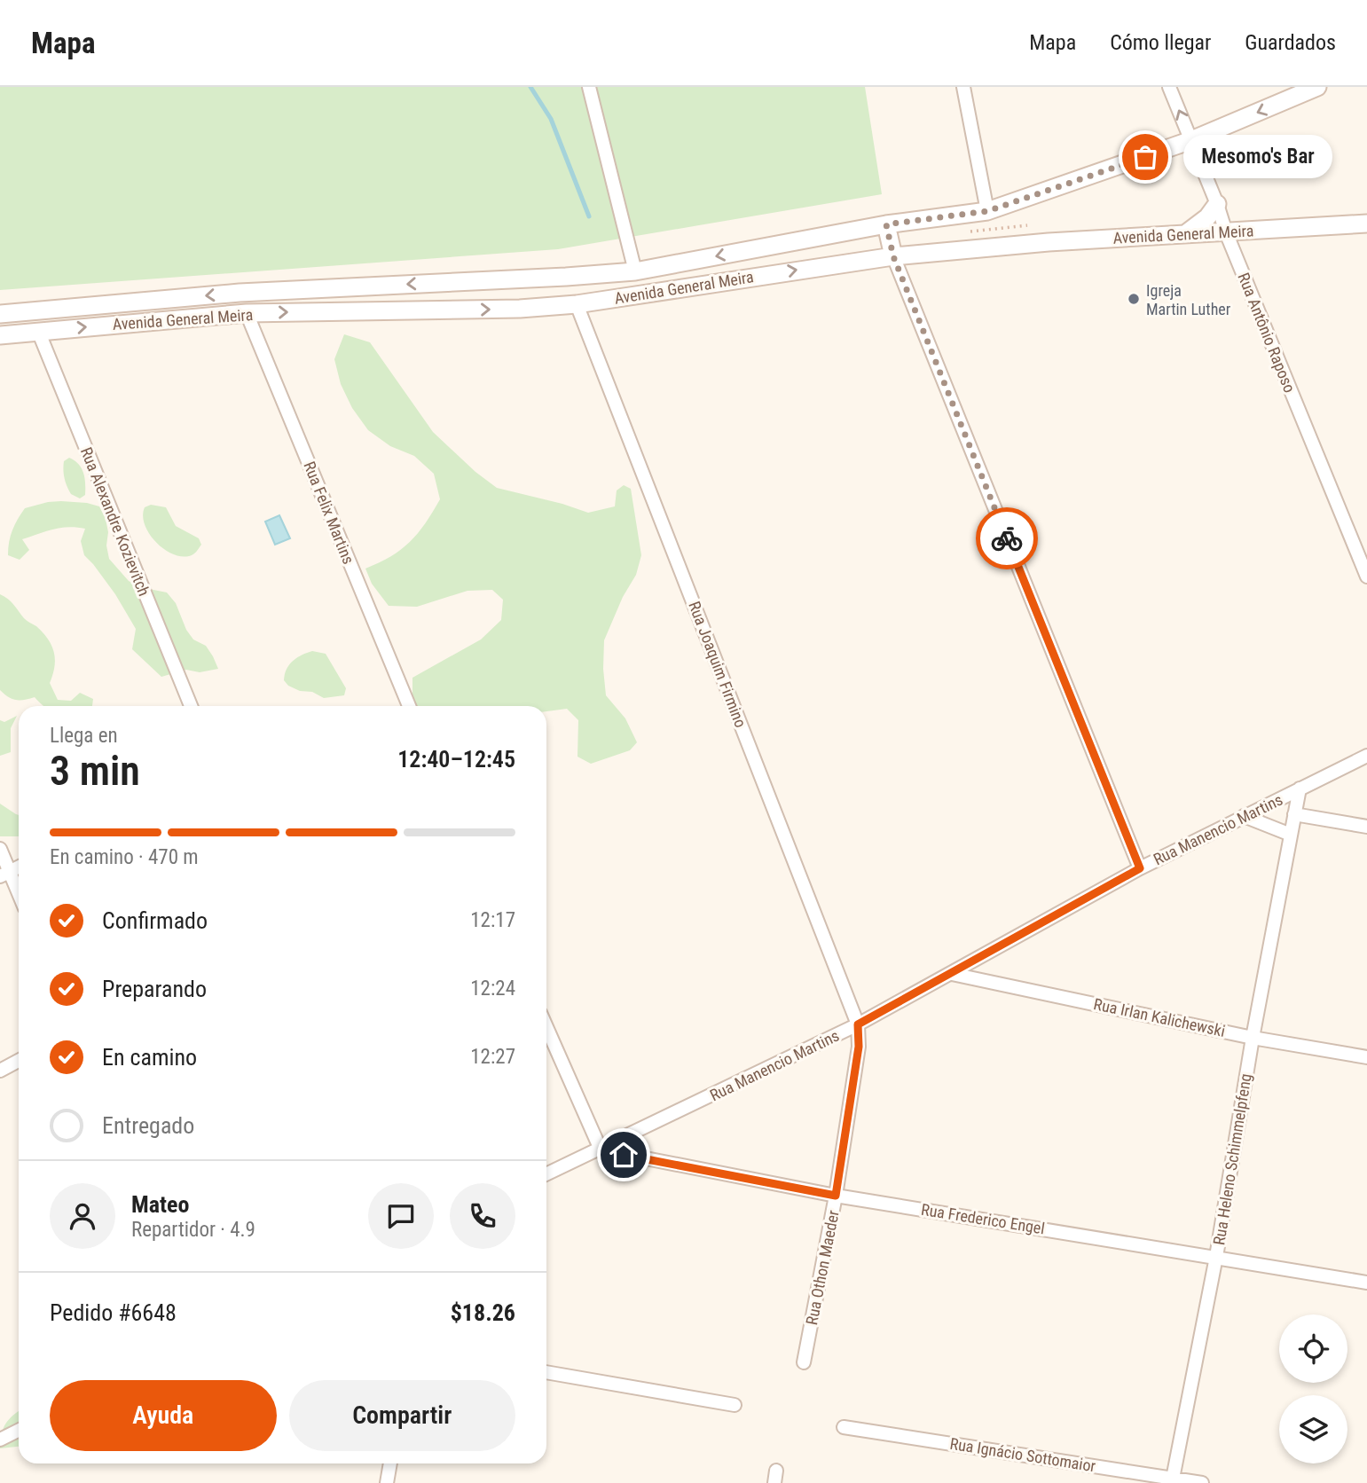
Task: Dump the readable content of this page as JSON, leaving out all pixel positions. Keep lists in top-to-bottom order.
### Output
{
  "streets": {
    "main road": ["Avenida General Meira"],
    "street": [
      "Rua Antônio Raposo",
      "Rua Felix Martins",
      "Rua Alexandre Kozievitch",
      "Rua Joaquim Firmino",
      "Rua Manencio Martins",
      "Rua Irlan Kalichewski",
      "Rua Heleno Schimmelpfeng",
      "Rua Frederico Engel",
      "Rua Othon Maeder",
      "Rua Ignácio Sottomaior"
    ]
  },
  "crossings": [
    ["Avenida General Meira", "Rua Antônio Raposo"],
    ["Avenida General Meira", "Rua Felix Martins"],
    ["Avenida General Meira", "Rua Alexandre Kozievitch"],
    ["Avenida General Meira", "Rua Joaquim Firmino"],
    ["Rua Joaquim Firmino", "Rua Manencio Martins"],
    ["Rua Joaquim Firmino", "Rua Othon Maeder"],
    ["Rua Manencio Martins", "Rua Irlan Kalichewski"],
    ["Rua Manencio Martins", "Rua Heleno Schimmelpfeng"],
    ["Rua Manencio Martins", "Rua Frederico Engel"],
    ["Rua Manencio Martins", "Rua Othon Maeder"],
    ["Rua Irlan Kalichewski", "Rua Heleno Schimmelpfeng"],
    ["Rua Heleno Schimmelpfeng", "Rua Frederico Engel"],
    ["Rua Heleno Schimmelpfeng", "Rua Ignácio Sottomaior"],
    ["Rua Frederico Engel", "Rua Othon Maeder"]
  ],
  "places": ["Mesomo's Bar", "Igreja Martin Luther"],
  "page": {
    "header": "Mapa",
    "nav": ["Mapa", "Cómo llegar", "Guardados"],
    "bubble": "Mesomo's Bar",
    "heading": ["3 min", "Llega en", "12:40–12:45"],
    "panel": [
      "Mateo",
      "Repartidor · 4.9",
      "Pedido #6648",
      "$18.26"
    ],
    "bar": "En camino · 470 m",
    "list": [
      ["Confirmado", "12:17"],
      ["Preparando", "12:24"],
      ["En camino", "12:27"],
      "Entregado"
    ],
    "buttons": ["Ayuda", "Compartir"]
  }
}
